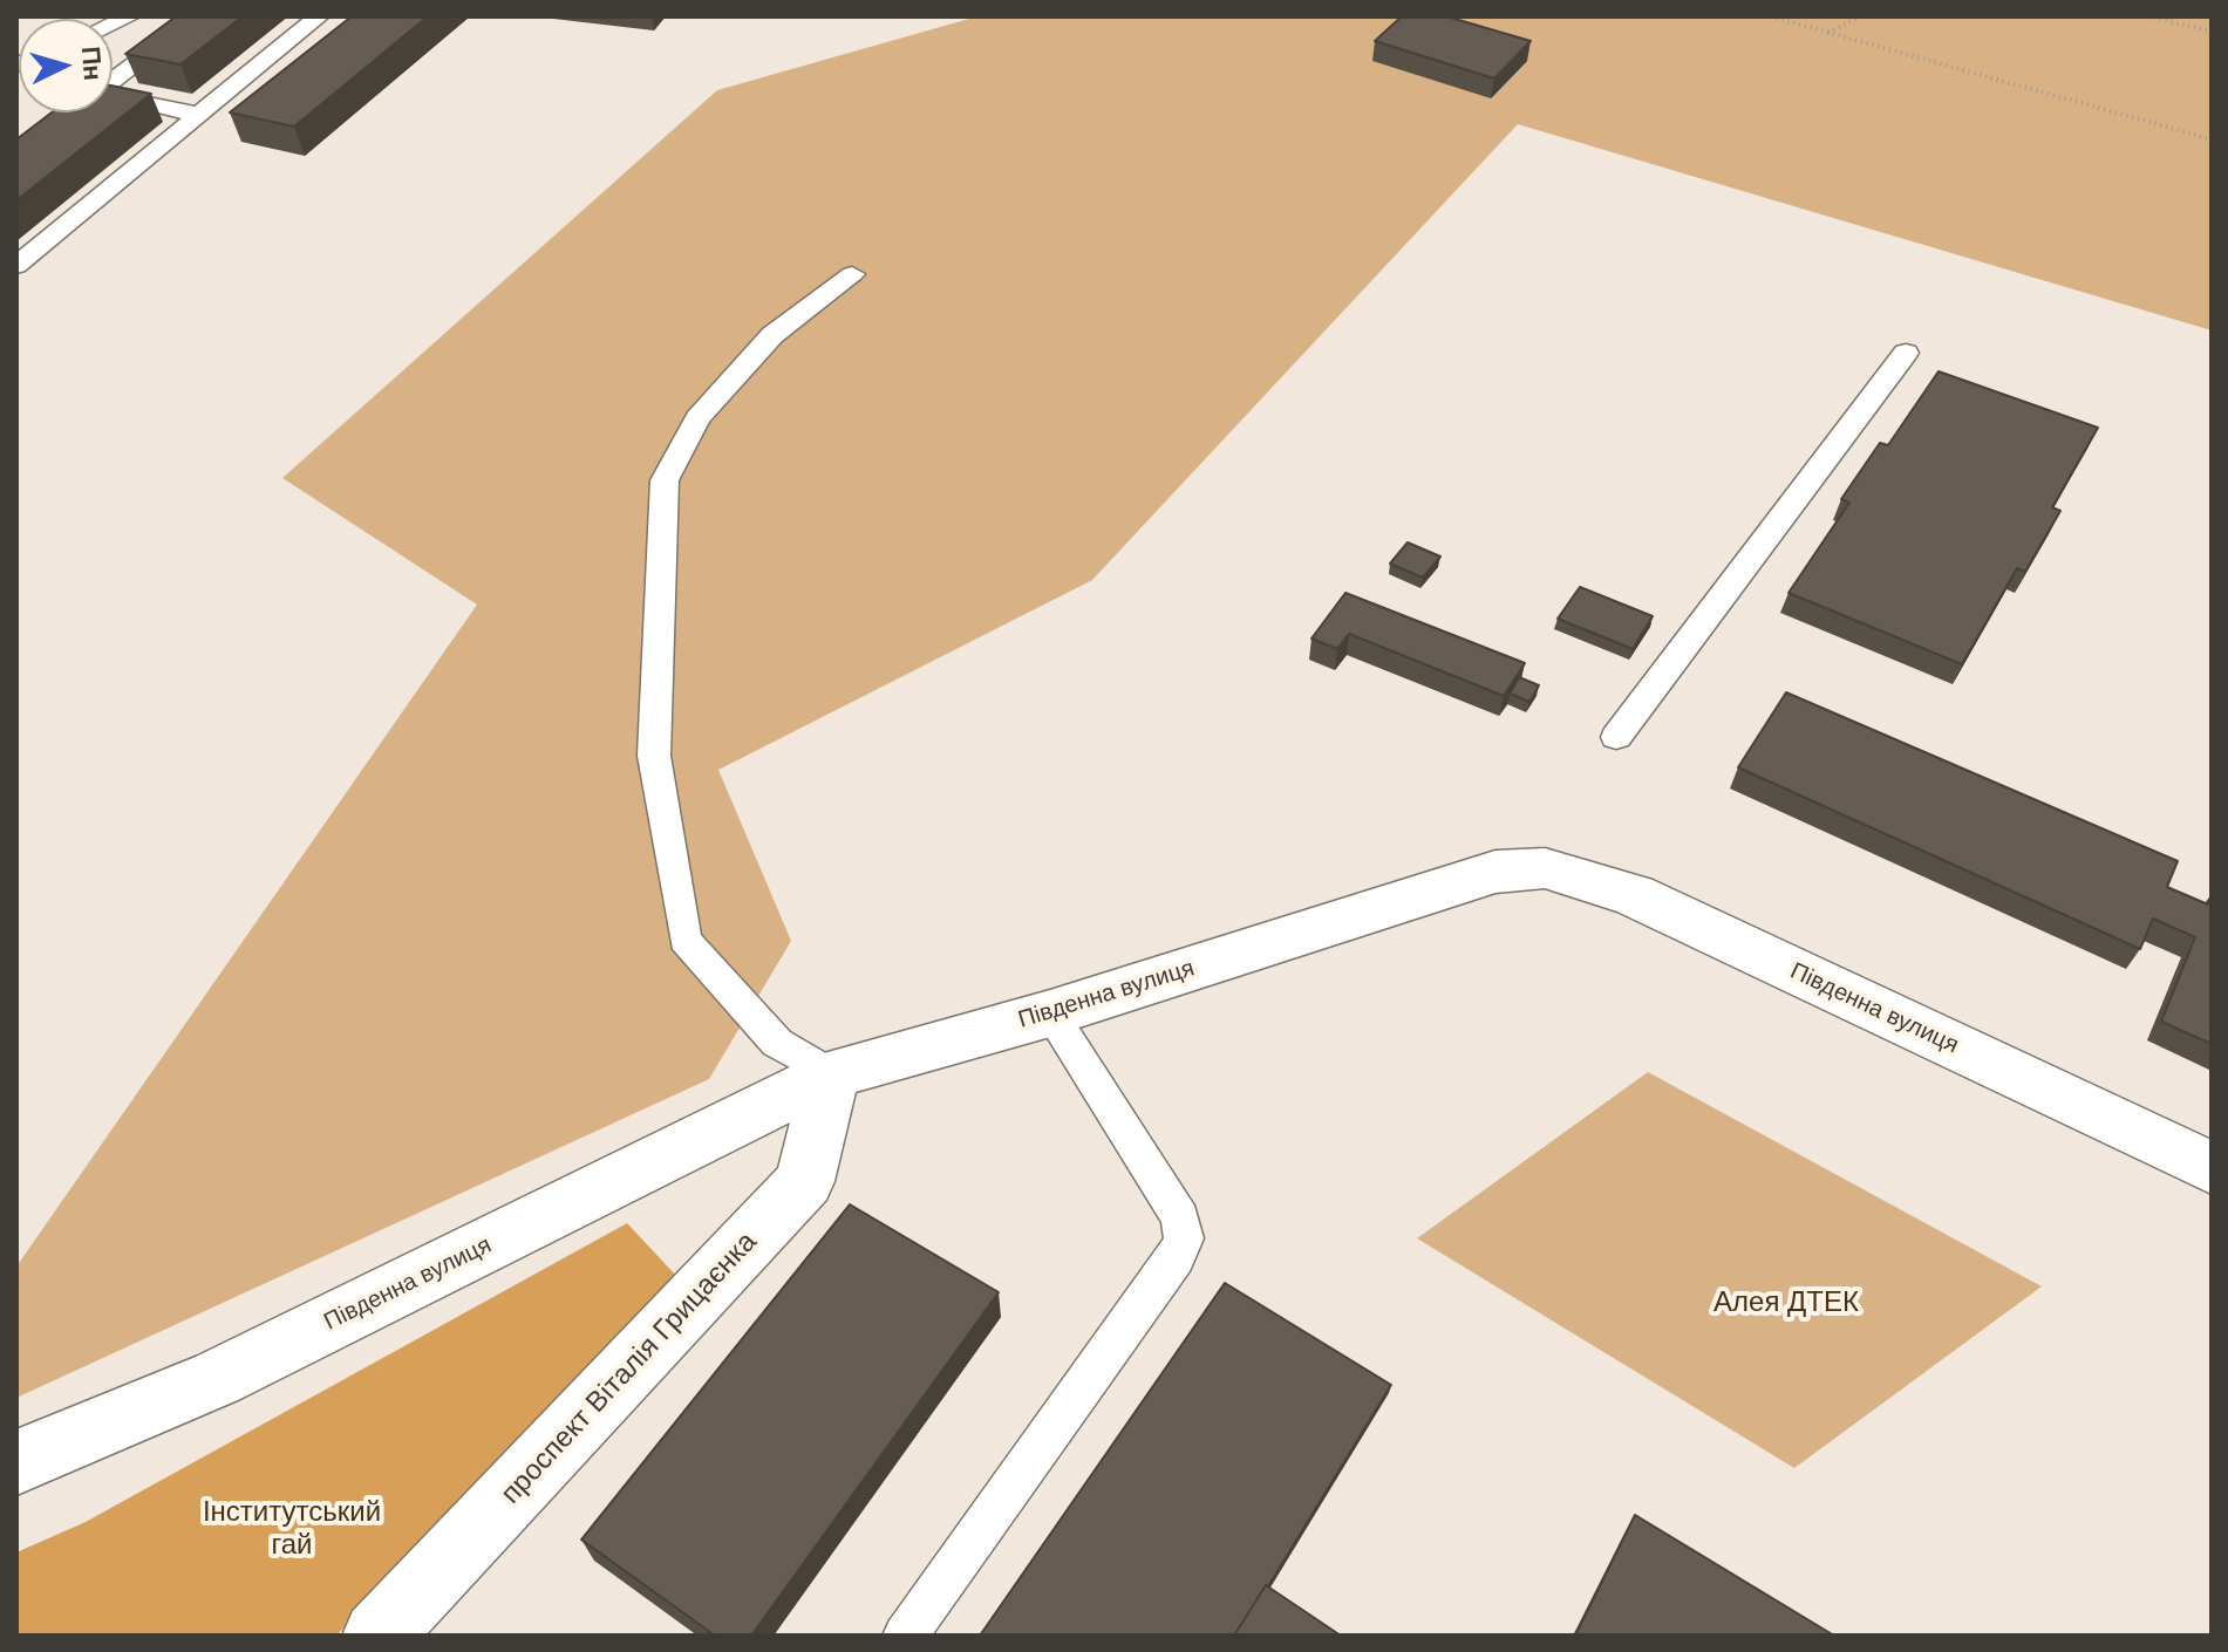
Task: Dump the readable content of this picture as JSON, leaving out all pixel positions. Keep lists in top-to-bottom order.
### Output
{
  "streets": {
    "street": ["Південна вулиця", "проспект Віталія Грицаєнка"]
  },
  "crossings": [
    ["Південна вулиця", "проспект Віталія Грицаєнка"]
  ],
  "parks": ["Алея ДТЕК", "Інститутський гай"],
  "north": "right"
}
